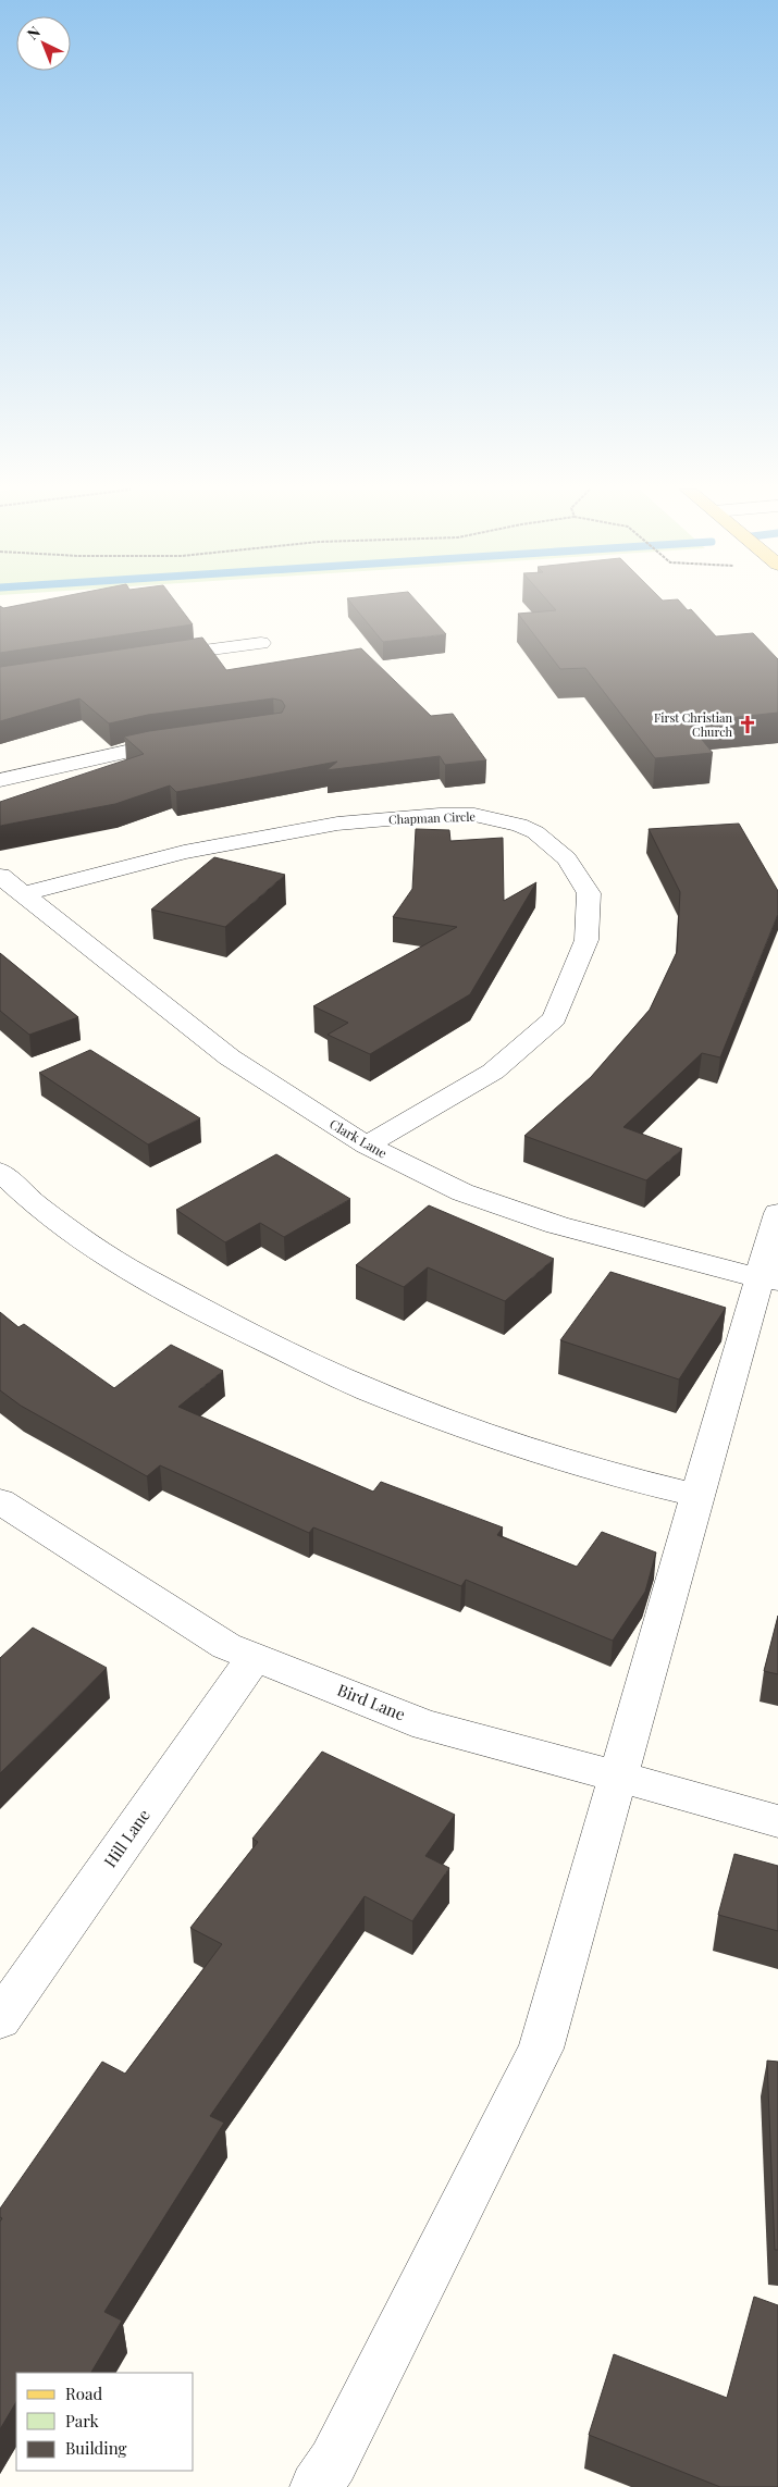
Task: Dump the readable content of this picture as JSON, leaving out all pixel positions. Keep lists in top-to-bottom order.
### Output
{
  "streets": {
    "street": [
      "Chapman Circle",
      "Clark Lane",
      "Bird Lane",
      "Hill Lane"
    ]
  },
  "crossings": [
    ["Chapman Circle", "Clark Lane"],
    ["Bird Lane", "Hill Lane"]
  ],
  "places": {
    "church": ["First Christian Church"]
  },
  "legend": ["Road", "Park", "Building"],
  "north": "top left"
}
